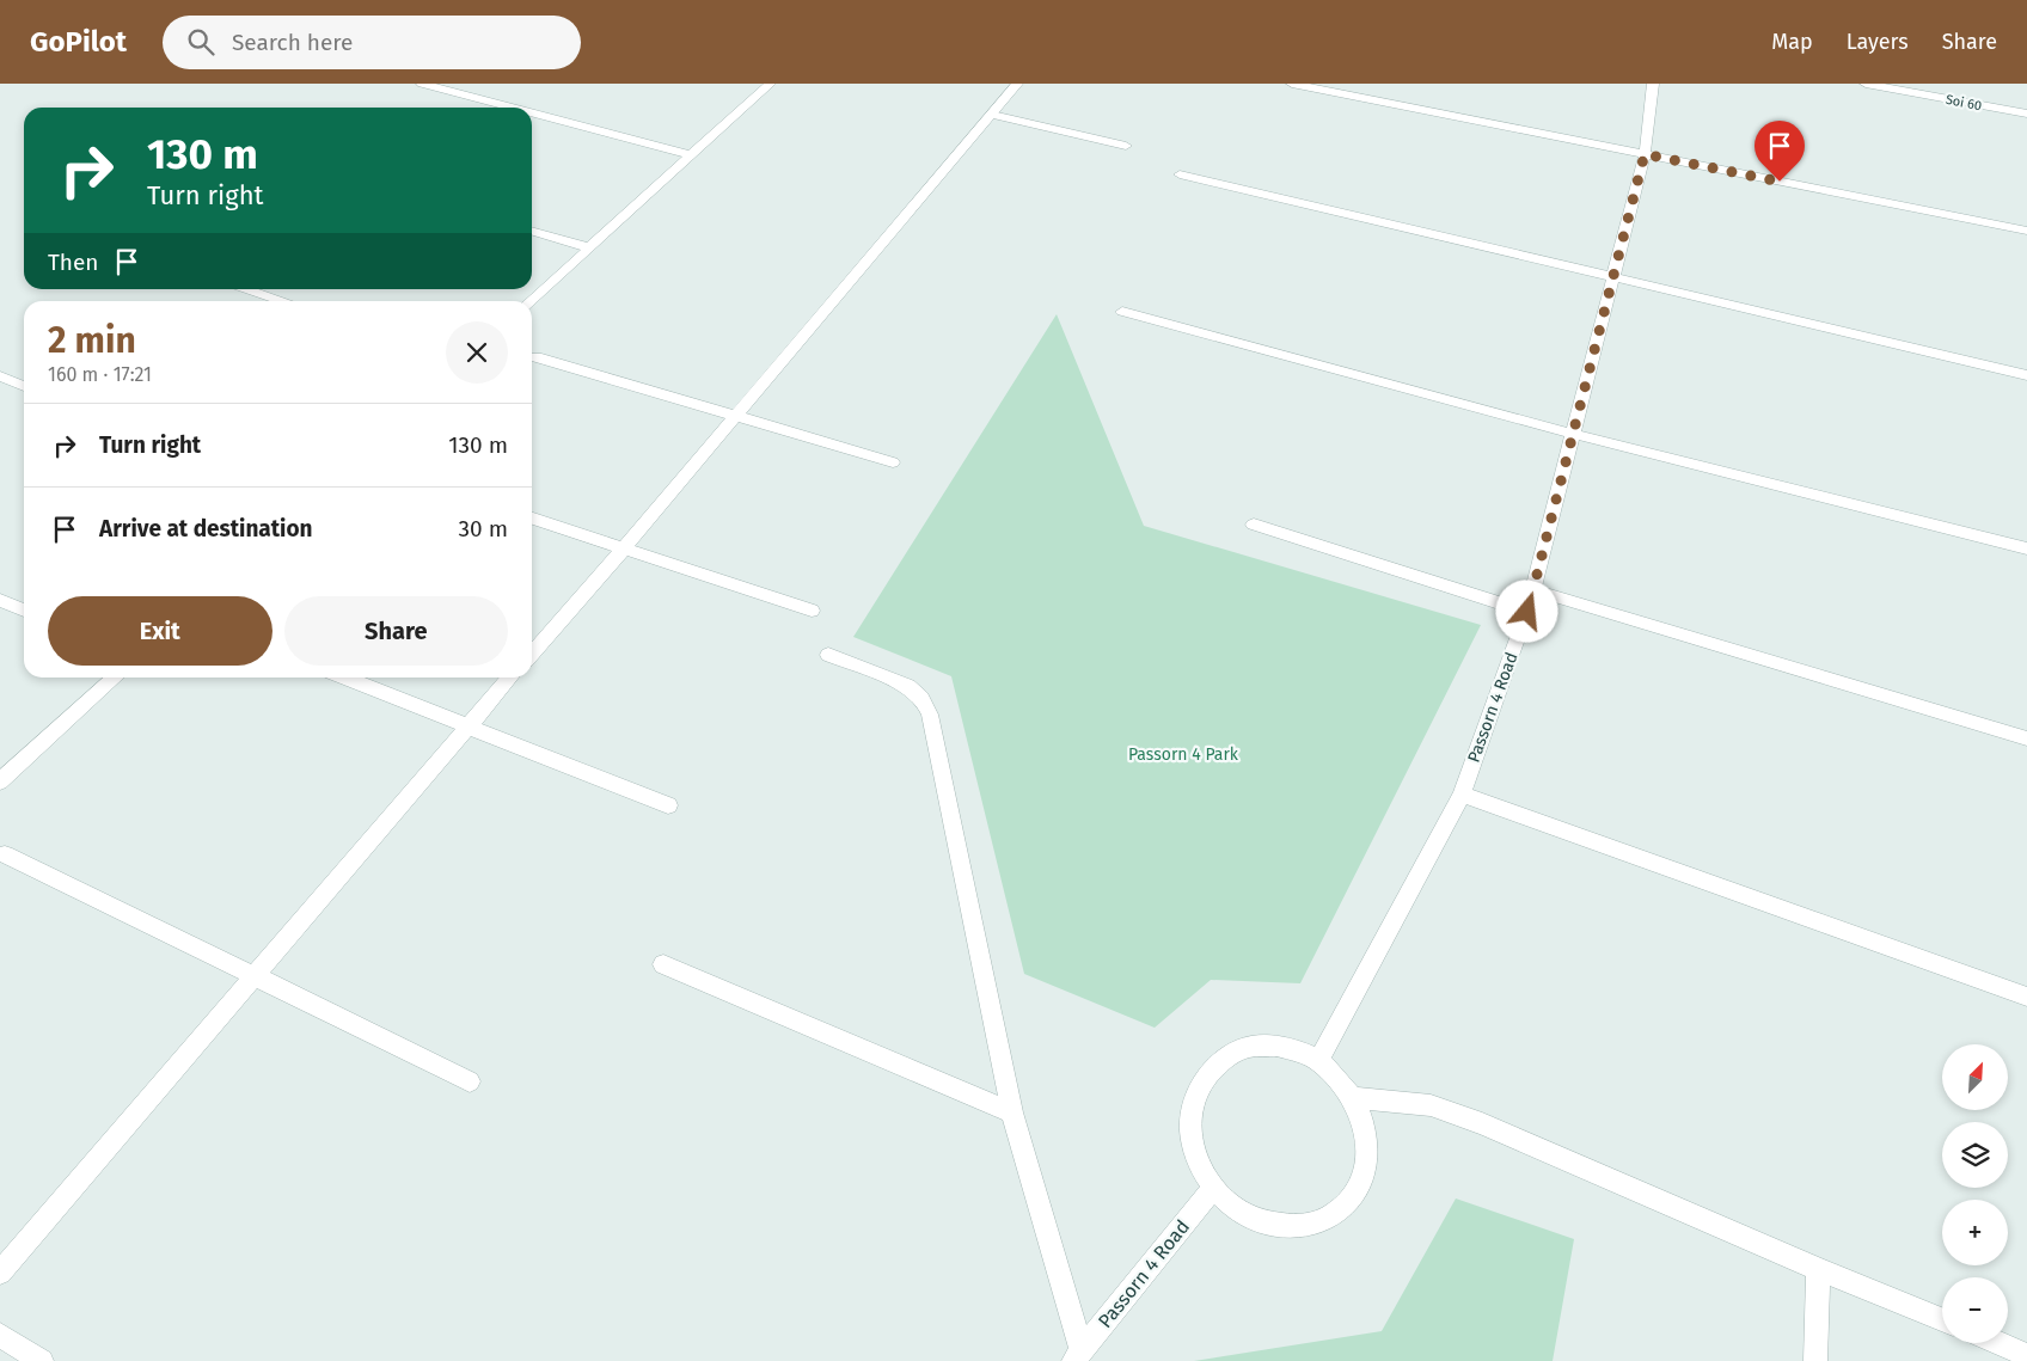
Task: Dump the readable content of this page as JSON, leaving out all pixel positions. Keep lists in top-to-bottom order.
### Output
{
  "streets": {
    "street": ["Soi 60", "Passorn 4 Road"]
  },
  "parks": ["Passorn 4 Park"],
  "north": "top right",
  "page": {
    "header": "GoPilot",
    "search": "Search here",
    "nav": ["Map", "Layers", "Share"],
    "turn": ["130 m", "Turn right"],
    "then": "Then",
    "heading": ["2 min", "160 m · 17:21"],
    "list": [
      {
        "name": "Turn right",
        "value": "130 m"
      },
      {
        "name": "Arrive at destination",
        "value": "30 m"
      }
    ],
    "buttons": ["Exit", "Share"],
    "map_buttons": ["+", "−"]
  }
}
